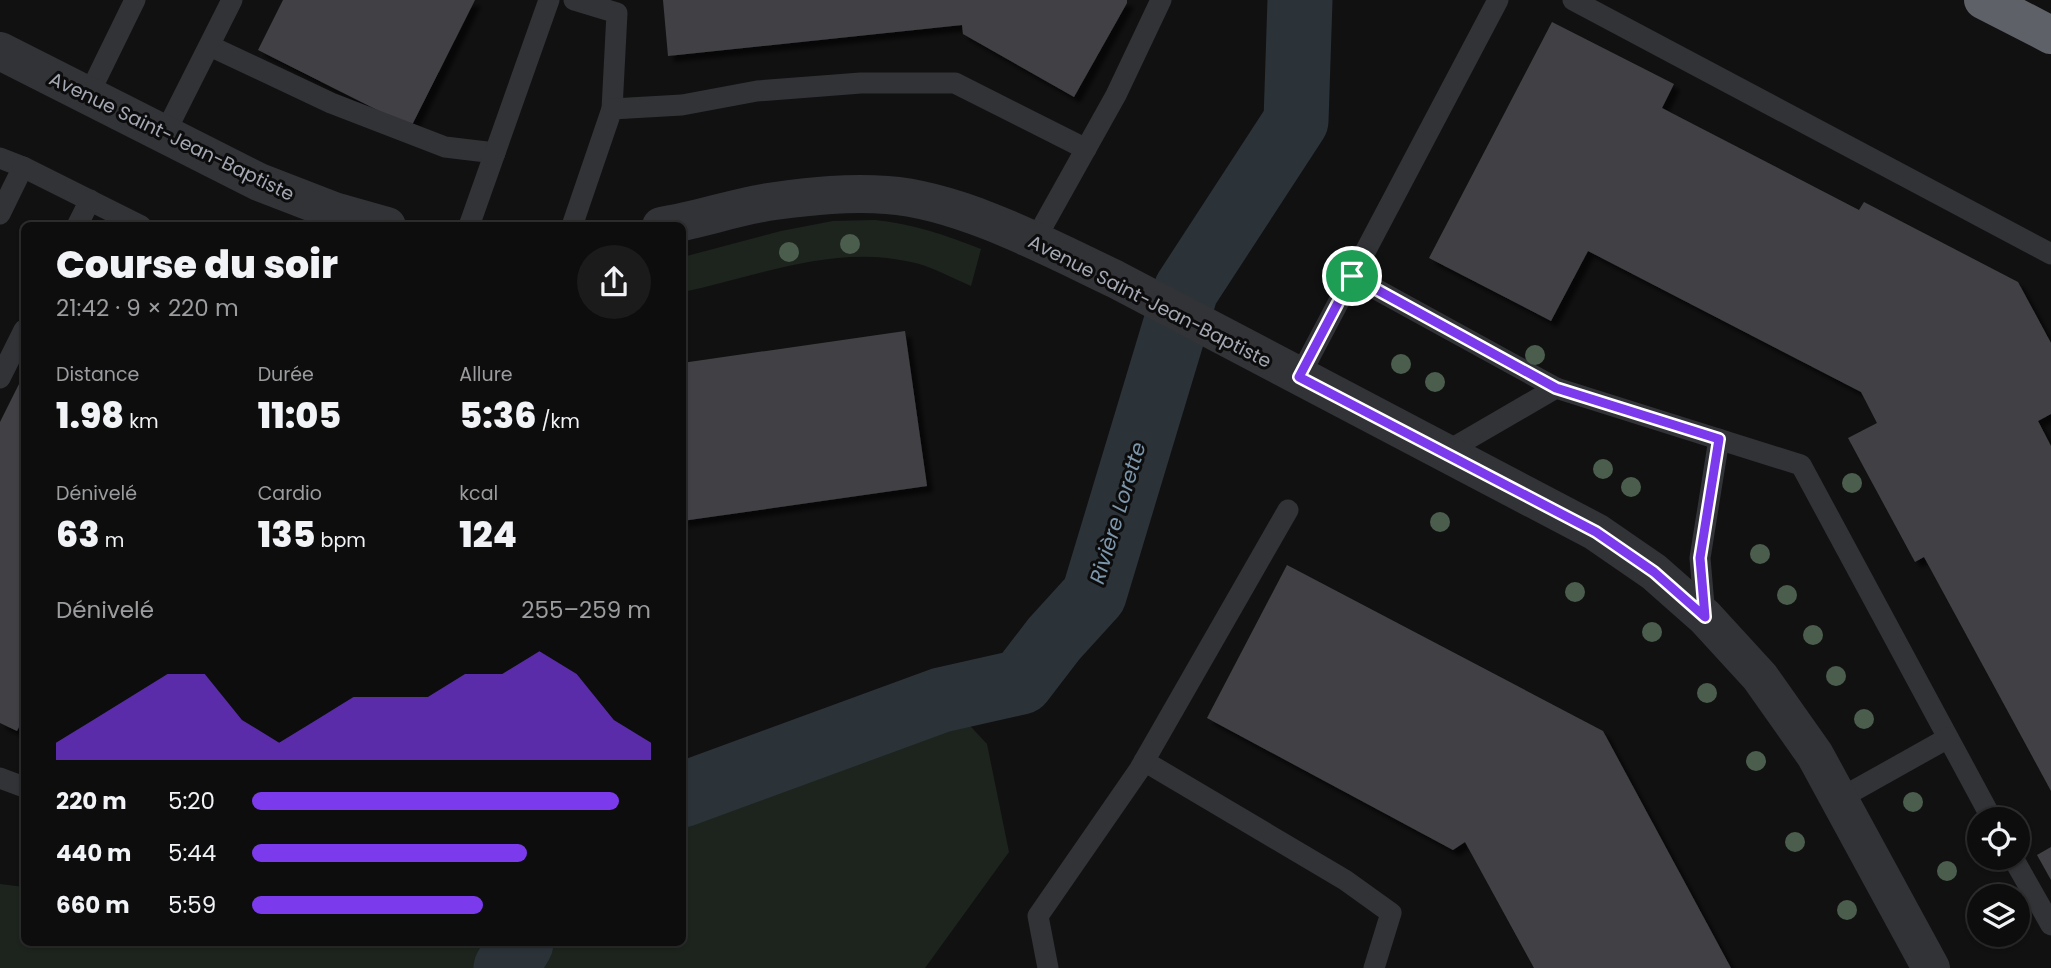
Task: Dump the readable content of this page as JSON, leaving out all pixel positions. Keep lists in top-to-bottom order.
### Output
{
  "streets": {
    "street": ["Avenue Saint-Jean-Baptiste"]
  },
  "water": ["Rivière Lorette"],
  "page": {
    "heading": ["Course du soir", "21:42 · 9 × 220 m"],
    "stats": [
      ["Distance", "1.98 km"],
      ["Durée", "11:05"],
      ["Allure", "5:36 /km"],
      ["Dénivelé", "63 m"],
      ["Cardio", "135 bpm"],
      ["kcal", "124"]
    ],
    "chart": ["Dénivelé", "255–259 m"],
    "list": [
      {
        "name": "220 m",
        "note": "5:20"
      },
      {
        "name": "440 m",
        "note": "5:44"
      },
      {
        "name": "660 m",
        "note": "5:59"
      }
    ]
  }
}
